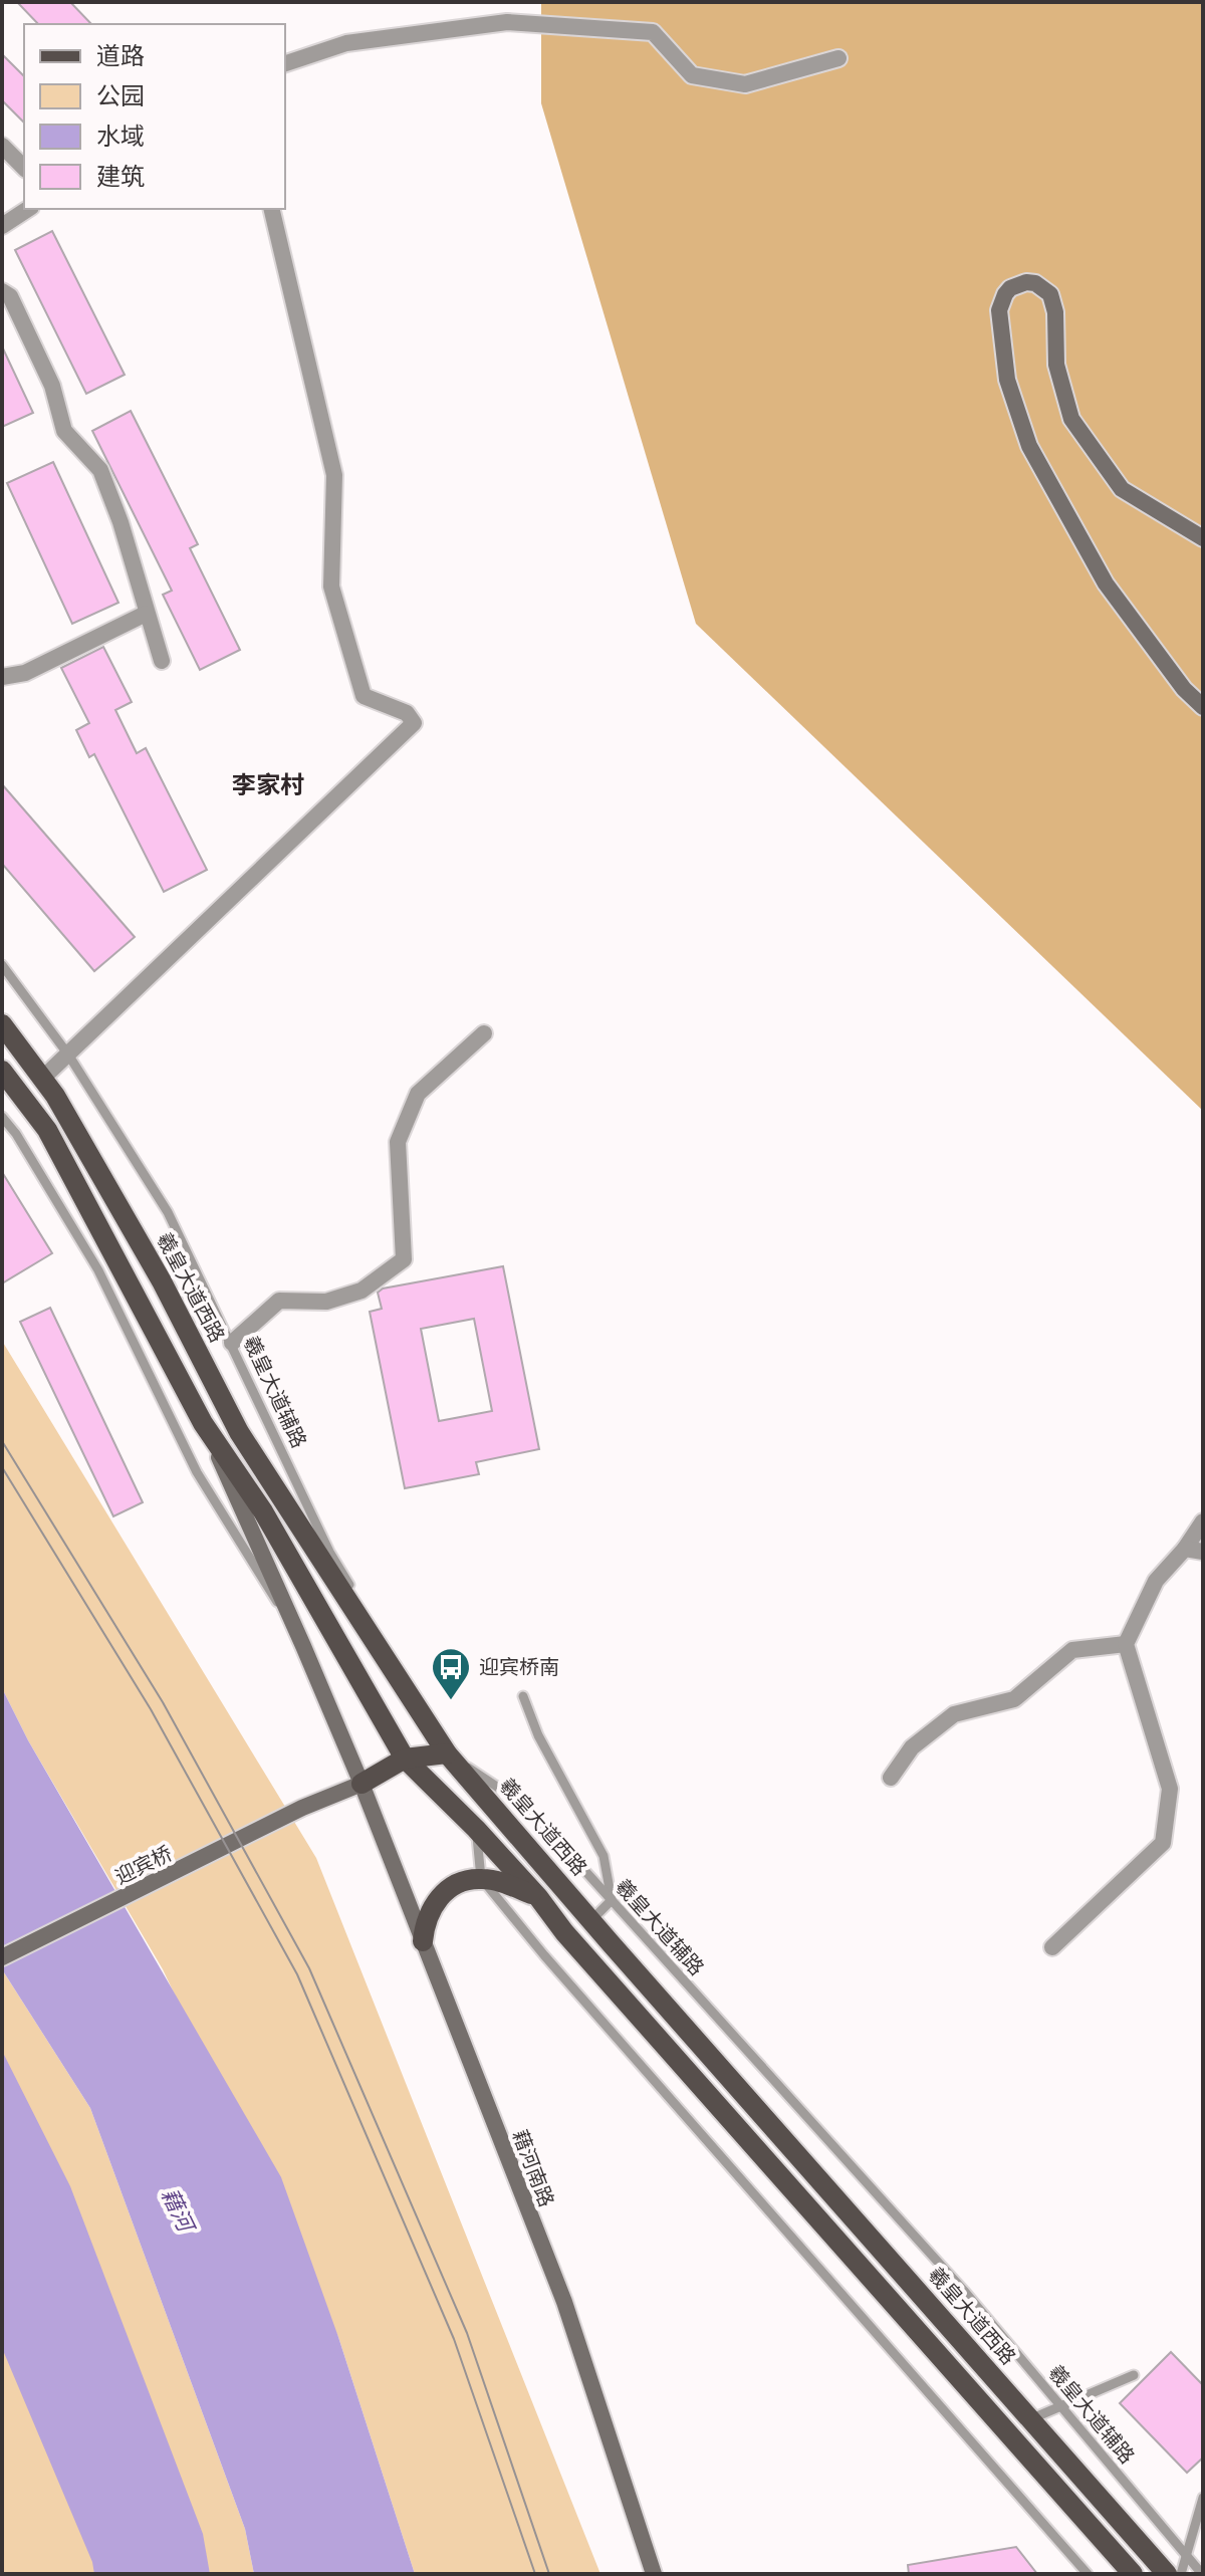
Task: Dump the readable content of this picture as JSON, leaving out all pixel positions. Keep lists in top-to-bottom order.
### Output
{
  "streets": {
    "main road": ["羲皇大道西路", "迎宾桥", "藉河南路"],
    "lane": ["羲皇大道辅路"]
  },
  "crossings": [
    ["羲皇大道西路", "羲皇大道辅路"],
    ["迎宾桥", "藉河南路"]
  ],
  "districts": ["李家村"],
  "water": ["藉河"],
  "places": {
    "bus stop": ["迎宾桥南"]
  },
  "legend": [
    "道路",
    "公园",
    "水域",
    "建筑"
  ]
}
